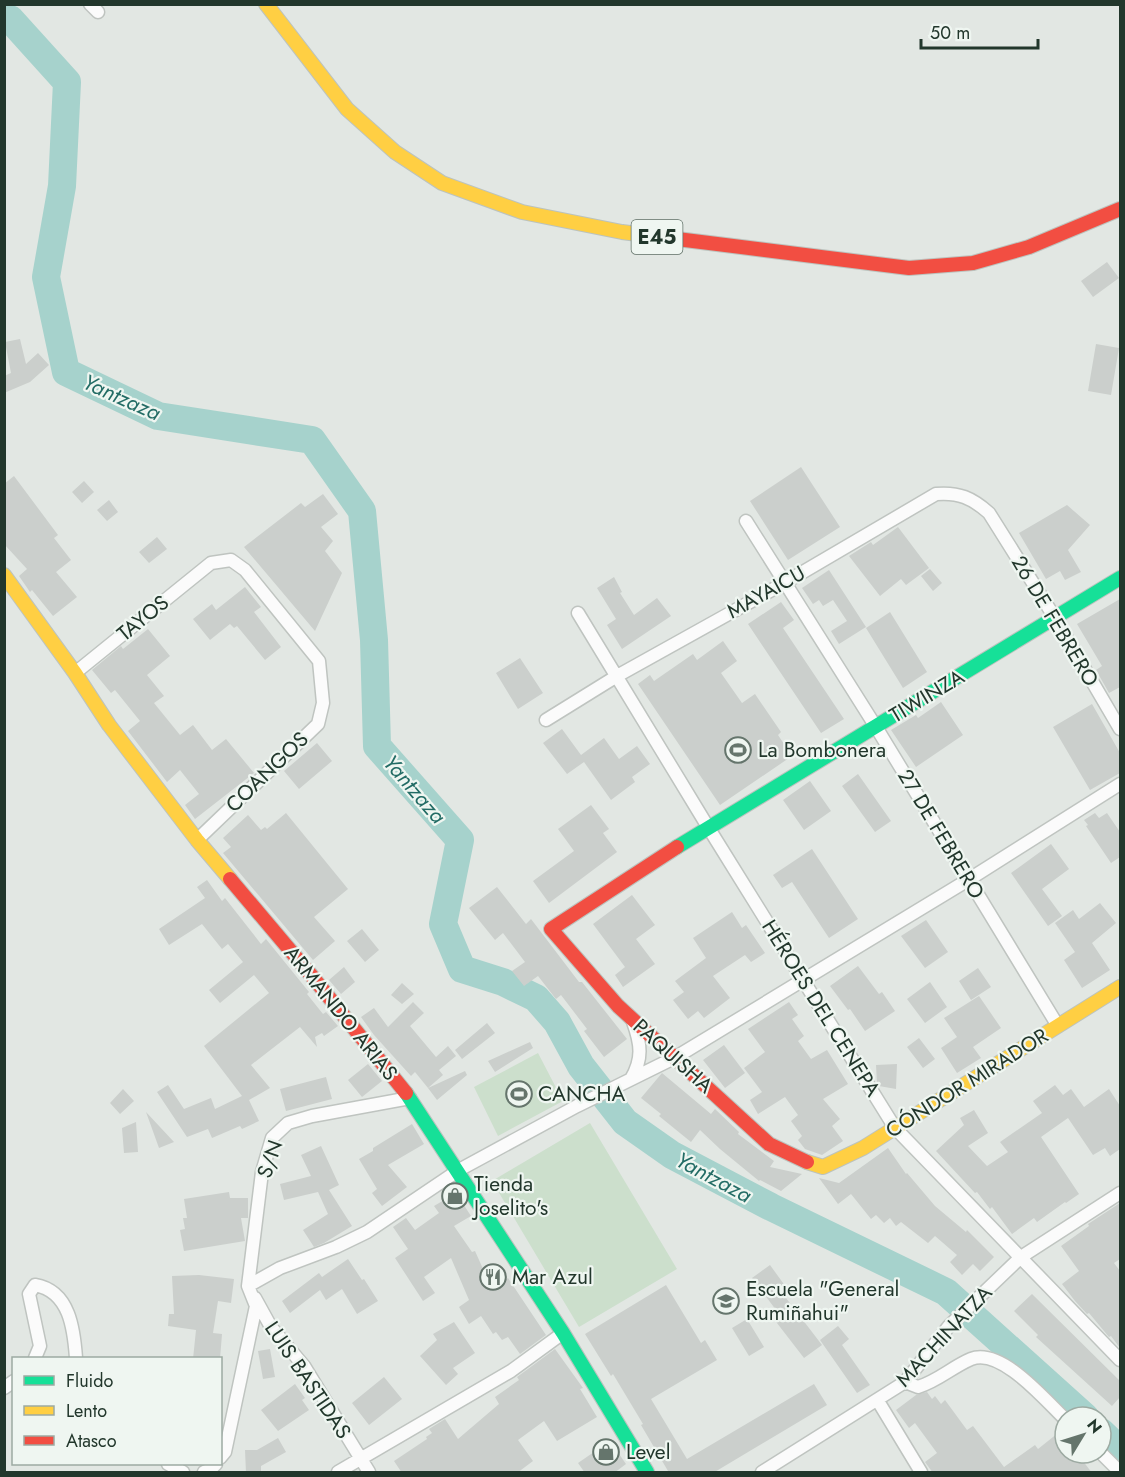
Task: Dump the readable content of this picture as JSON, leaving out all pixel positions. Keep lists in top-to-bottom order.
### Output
{
  "streets": {
    "main road": [
      "E45",
      "TIWINZA",
      "ARMANDO ARIAS",
      "PAQUISHA",
      "CÓNDOR MIRADOR"
    ],
    "street": [
      "MAYAICU",
      "TAYOS",
      "26 DE FEBRERO",
      "COANGOS",
      "27 DE FEBRERO",
      "HÉROES DEL CENEPA",
      "S/N",
      "MACHINATZA",
      "LUIS BASTIDAS"
    ]
  },
  "crossings": [
    ["MAYAICU", "26 DE FEBRERO"],
    ["MAYAICU", "27 DE FEBRERO"],
    ["MAYAICU", "HÉROES DEL CENEPA"],
    ["TAYOS", "COANGOS"],
    ["TAYOS", "ARMANDO ARIAS"],
    ["26 DE FEBRERO", "TIWINZA"],
    ["TIWINZA", "27 DE FEBRERO"],
    ["TIWINZA", "HÉROES DEL CENEPA"],
    ["TIWINZA", "PAQUISHA"],
    ["COANGOS", "ARMANDO ARIAS"],
    ["27 DE FEBRERO", "CÓNDOR MIRADOR"],
    ["HÉROES DEL CENEPA", "CÓNDOR MIRADOR"],
    ["HÉROES DEL CENEPA", "MACHINATZA"],
    ["ARMANDO ARIAS", "S/N"],
    ["PAQUISHA", "CÓNDOR MIRADOR"],
    ["S/N", "LUIS BASTIDAS"]
  ],
  "water": ["Yantzaza"],
  "places": {
    "sports": ["La Bombonera", "CANCHA"],
    "shop": ["Tienda Joselito's", "Level"],
    "restaurant": ["Mar Azul"],
    "school or university": ["Escuela \"General Rumiñahui\""]
  },
  "legend": ["Fluido", "Lento", "Atasco"],
  "scale_bar": "50 m",
  "north": "top right"
}
